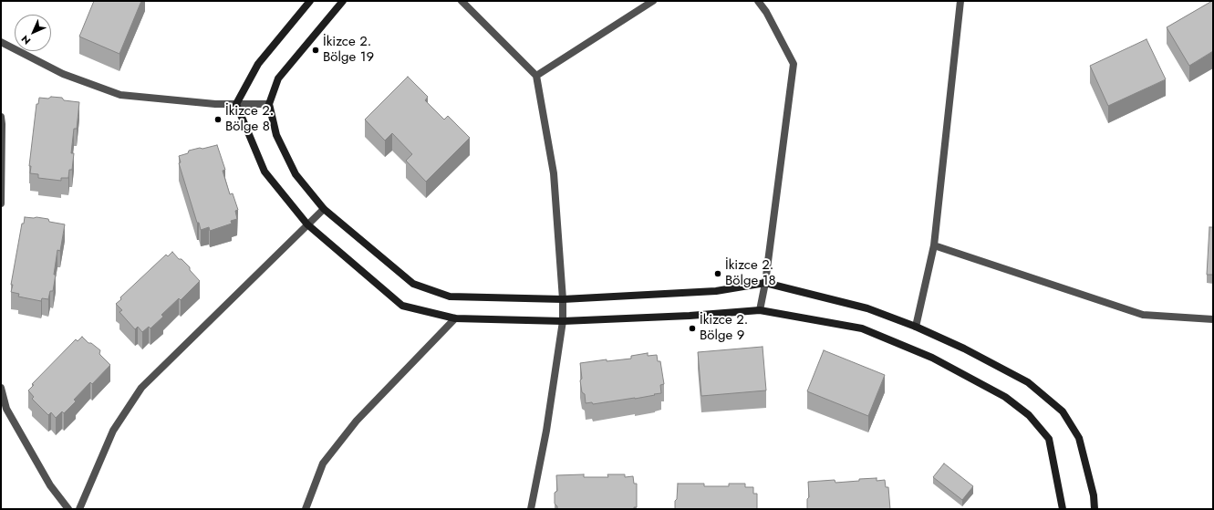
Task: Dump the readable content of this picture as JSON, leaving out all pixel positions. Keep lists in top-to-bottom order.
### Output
{
  "places": [
    "İkizce 2. Bölge 19",
    "İkizce 2. Bölge 8",
    "İkizce 2. Bölge 18",
    "İkizce 2. Bölge 9"
  ],
  "north": "bottom left"
}
